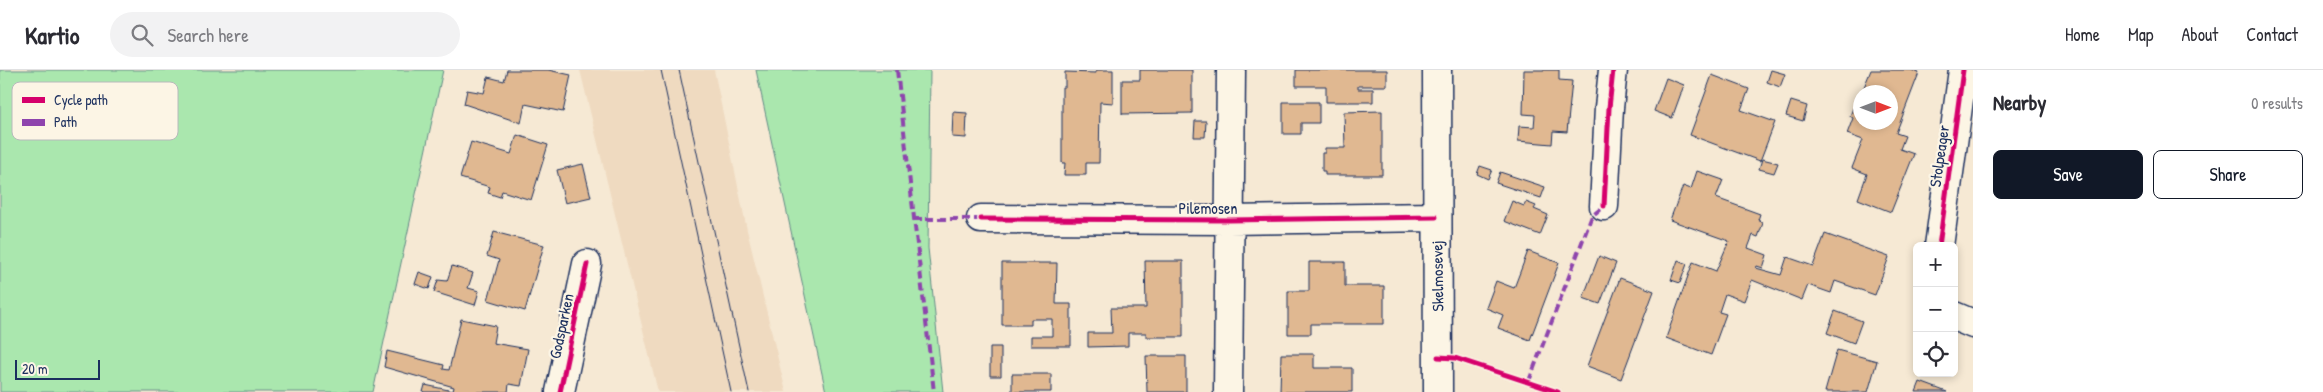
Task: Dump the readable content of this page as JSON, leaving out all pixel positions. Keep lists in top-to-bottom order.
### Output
{
  "streets": {
    "street": [
      "Stolpeager",
      "Pilemosen",
      "Skelmosevej",
      "Godsparken"
    ]
  },
  "crossings": [
    ["Pilemosen", "Skelmosevej"]
  ],
  "legend": ["Cycle path", "Path"],
  "scale_bar": "20 m",
  "north": "right",
  "page": {
    "header": "Kartio",
    "search": "Search here",
    "nav": [
      "Home",
      "Map",
      "About",
      "Contact"
    ],
    "heading": ["Nearby", "0 results"],
    "buttons": ["Save", "Share"],
    "map_buttons": ["+", "−"],
    "scale": "20 m"
  }
}
